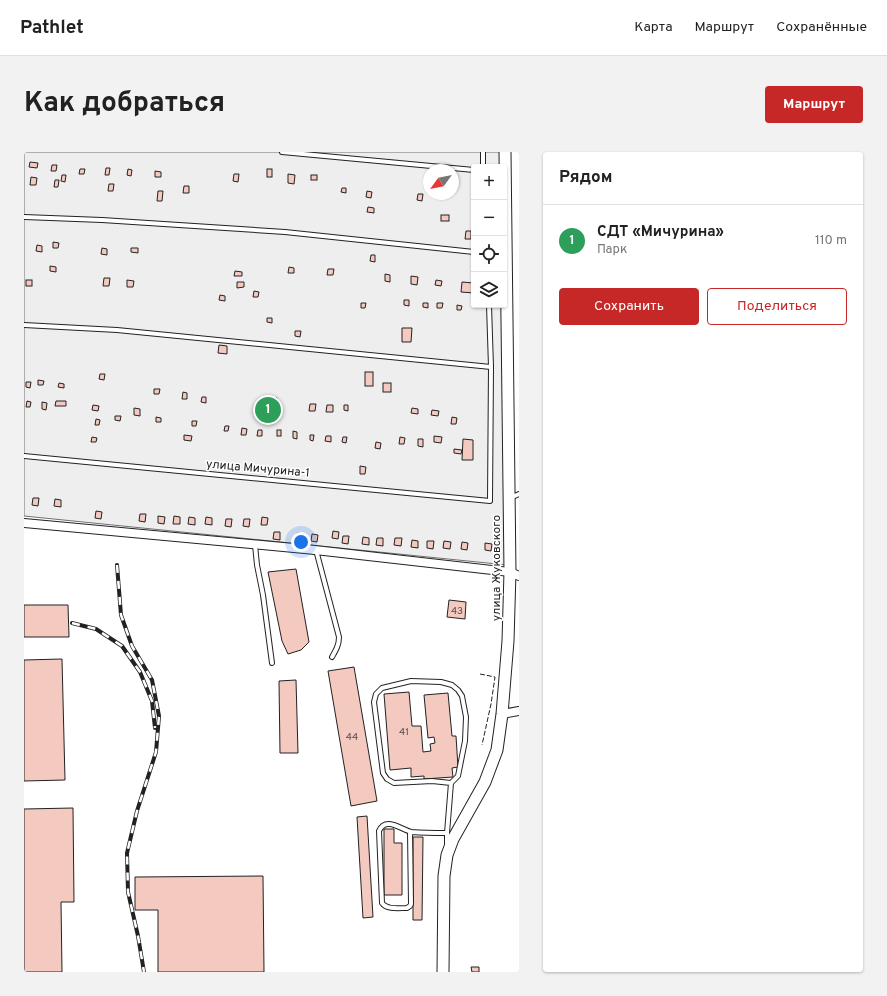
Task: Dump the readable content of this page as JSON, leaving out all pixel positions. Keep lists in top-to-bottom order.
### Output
{
  "streets": {
    "main road": ["улица Жуковского"],
    "lane": ["улица Мичурина-1"]
  },
  "house_numbers": ["43", "41", "44"],
  "north": "bottom left",
  "page": {
    "header": "Pathlet",
    "nav": ["Карта", "Маршрут", "Сохранённые"],
    "title": "Как добраться",
    "buttons": [
      "Маршрут",
      ["Сохранить", "Поделиться"]
    ],
    "heading": "Рядом",
    "map_buttons": ["+", "−"],
    "list": [
      {
        "mark": "1",
        "name": "СДТ «Мичурина»",
        "note": "Парк",
        "value": "110 m"
      }
    ],
    "pins": "1"
  }
}
